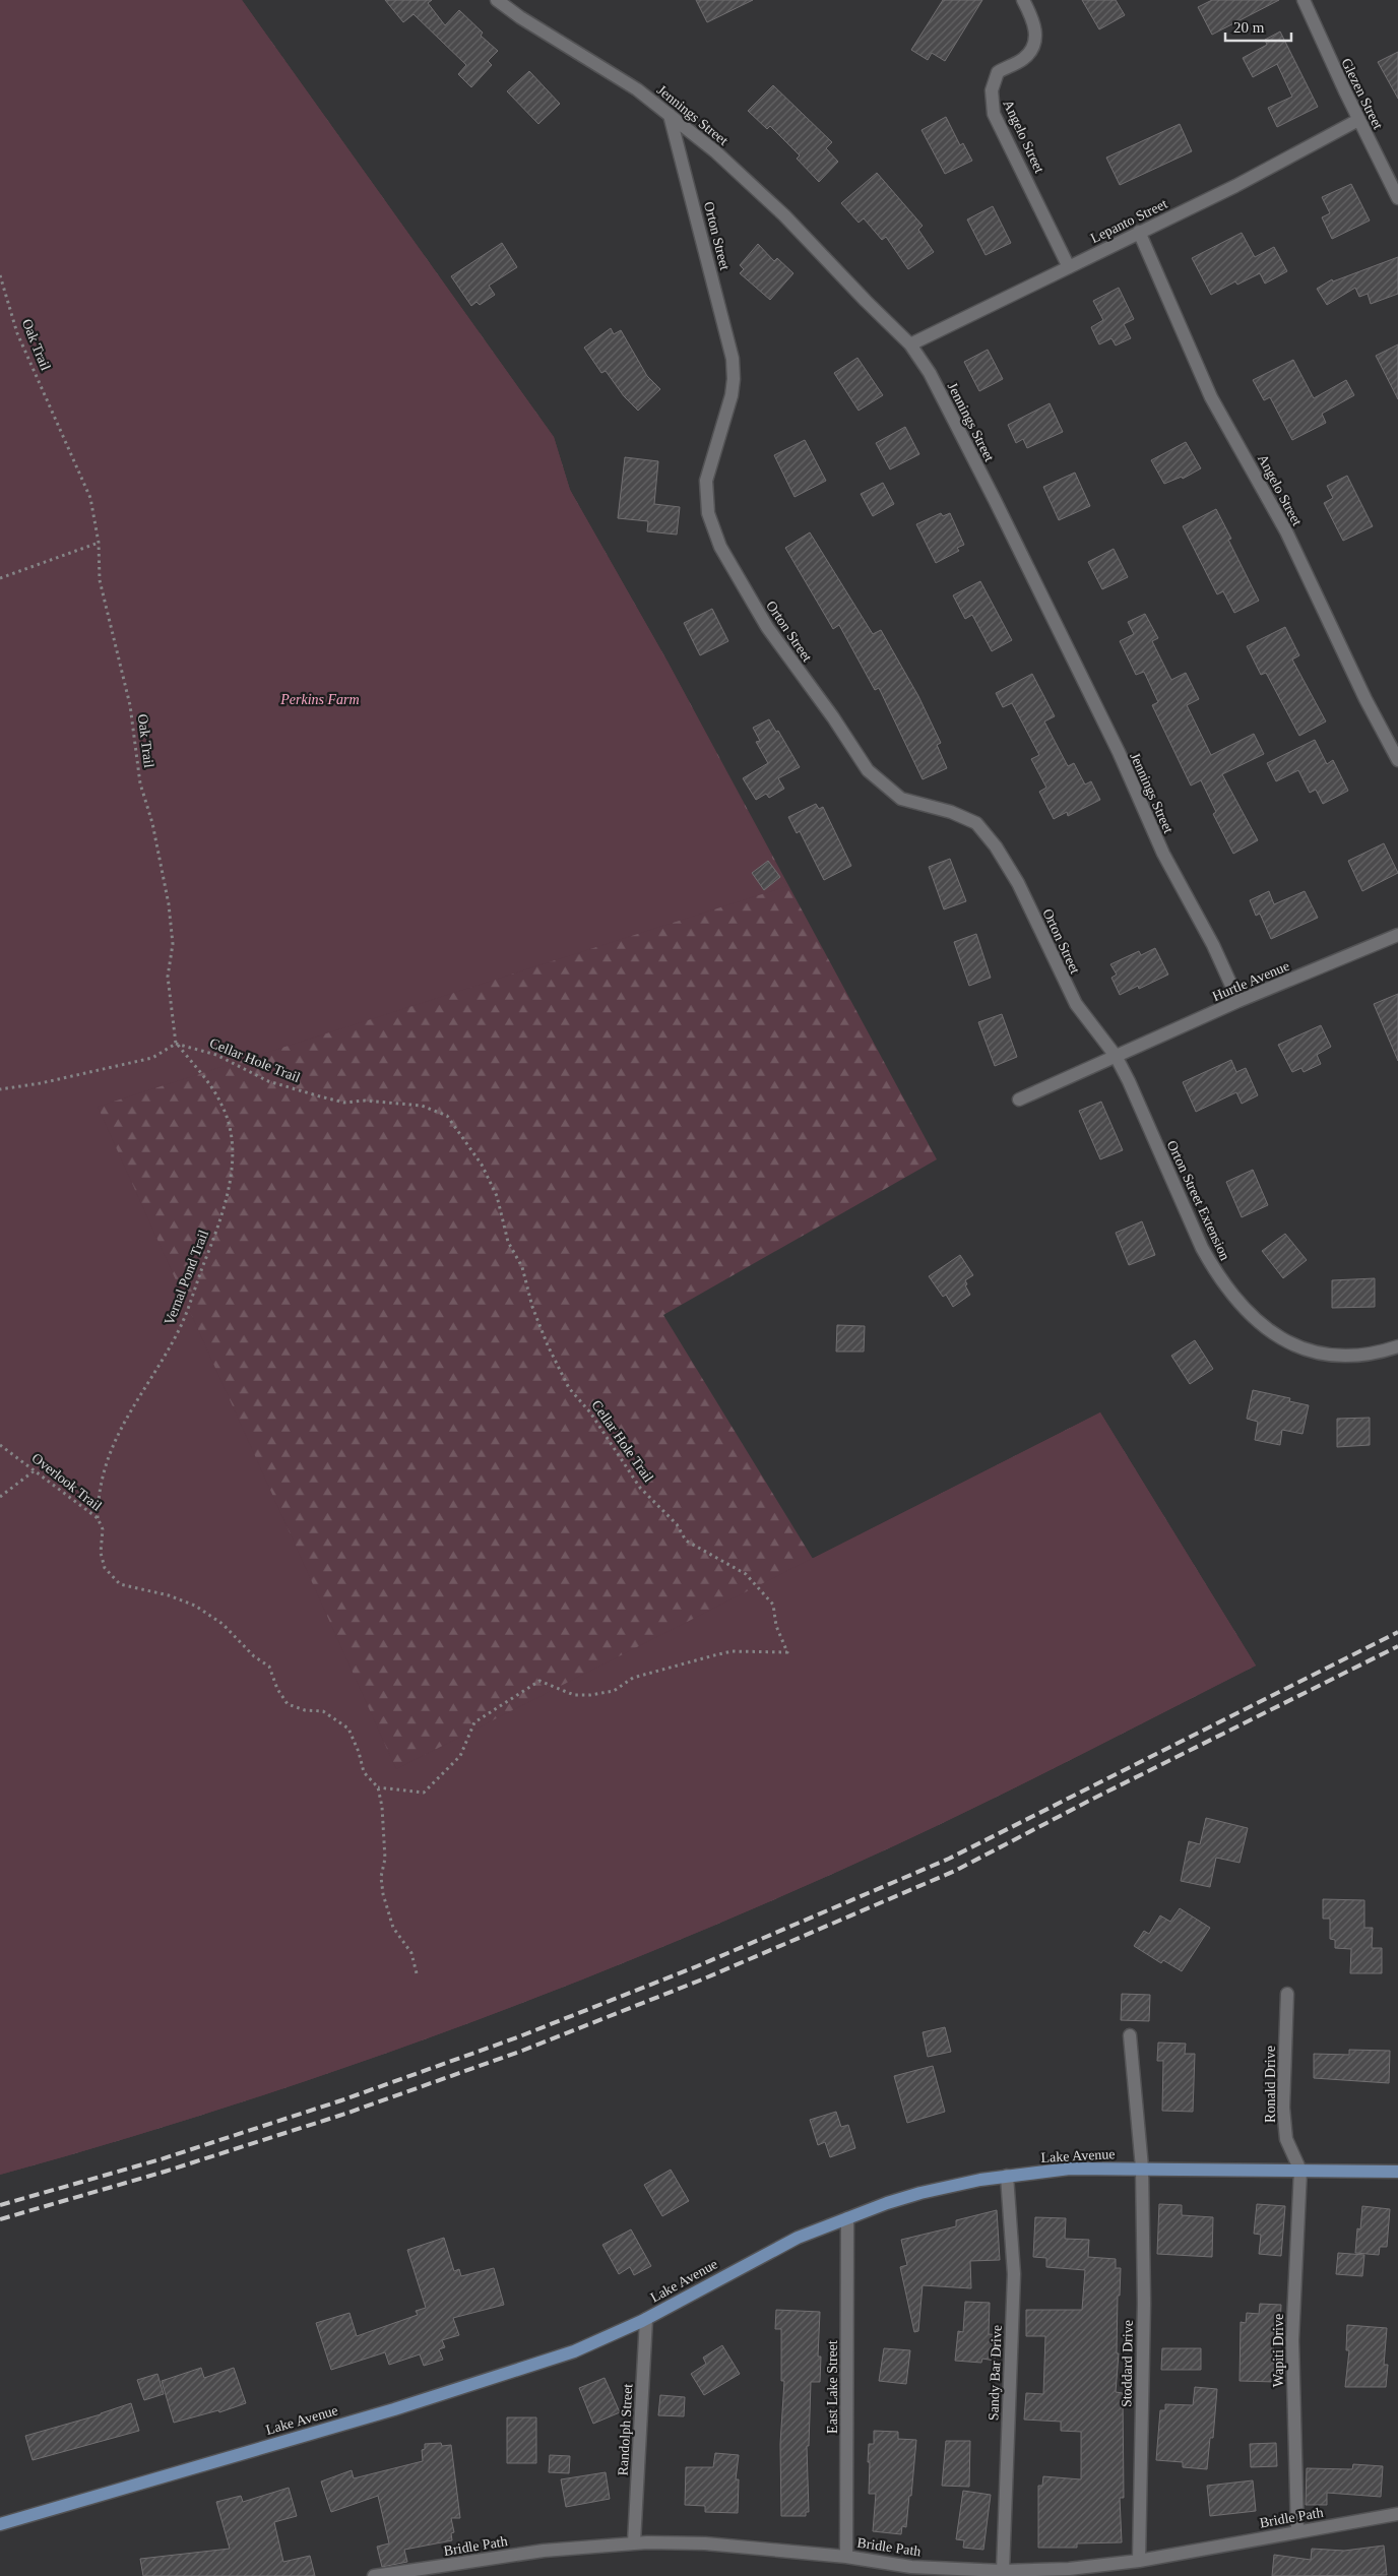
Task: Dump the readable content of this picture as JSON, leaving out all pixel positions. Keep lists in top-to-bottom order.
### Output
{
  "streets": {
    "main road": ["Lake Avenue"],
    "street": [
      "Glezen Street",
      "Jennings Street",
      "Angelo Street",
      "Lepanto Street",
      "Orton Street",
      "Hurtle Avenue",
      "Orton Street Extension",
      "Ronald Drive",
      "Wapiti Drive",
      "Stoddard Drive",
      "Sandy Bar Drive",
      "East Lake Street",
      "Randolph Street",
      "Bridle Path"
    ],
    "path": [
      "Oak Trail",
      "Cellar Hole Trail",
      "Vernal Pond Trail",
      "Overlook Trail"
    ]
  },
  "crossings": [
    ["Glezen Street", "Lepanto Street"],
    ["Jennings Street", "Lepanto Street"],
    ["Jennings Street", "Orton Street"],
    ["Jennings Street", "Hurtle Avenue"],
    ["Angelo Street", "Lepanto Street"],
    ["Orton Street", "Hurtle Avenue"],
    ["Orton Street", "Orton Street Extension"],
    ["Oak Trail", "Cellar Hole Trail"],
    ["Oak Trail", "Vernal Pond Trail"],
    ["Hurtle Avenue", "Orton Street Extension"],
    ["Cellar Hole Trail", "Vernal Pond Trail"],
    ["Cellar Hole Trail", "Overlook Trail"],
    ["Vernal Pond Trail", "Overlook Trail"],
    ["Ronald Drive", "Lake Avenue"],
    ["Ronald Drive", "Wapiti Drive"],
    ["Lake Avenue", "Wapiti Drive"],
    ["Lake Avenue", "Stoddard Drive"],
    ["Lake Avenue", "Sandy Bar Drive"],
    ["Lake Avenue", "East Lake Street"],
    ["Lake Avenue", "Randolph Street"],
    ["Wapiti Drive", "Bridle Path"],
    ["Stoddard Drive", "Bridle Path"],
    ["Sandy Bar Drive", "Bridle Path"],
    ["East Lake Street", "Bridle Path"],
    ["Randolph Street", "Bridle Path"]
  ],
  "parks": ["Perkins Farm"],
  "scale_bar": "20 m"
}
